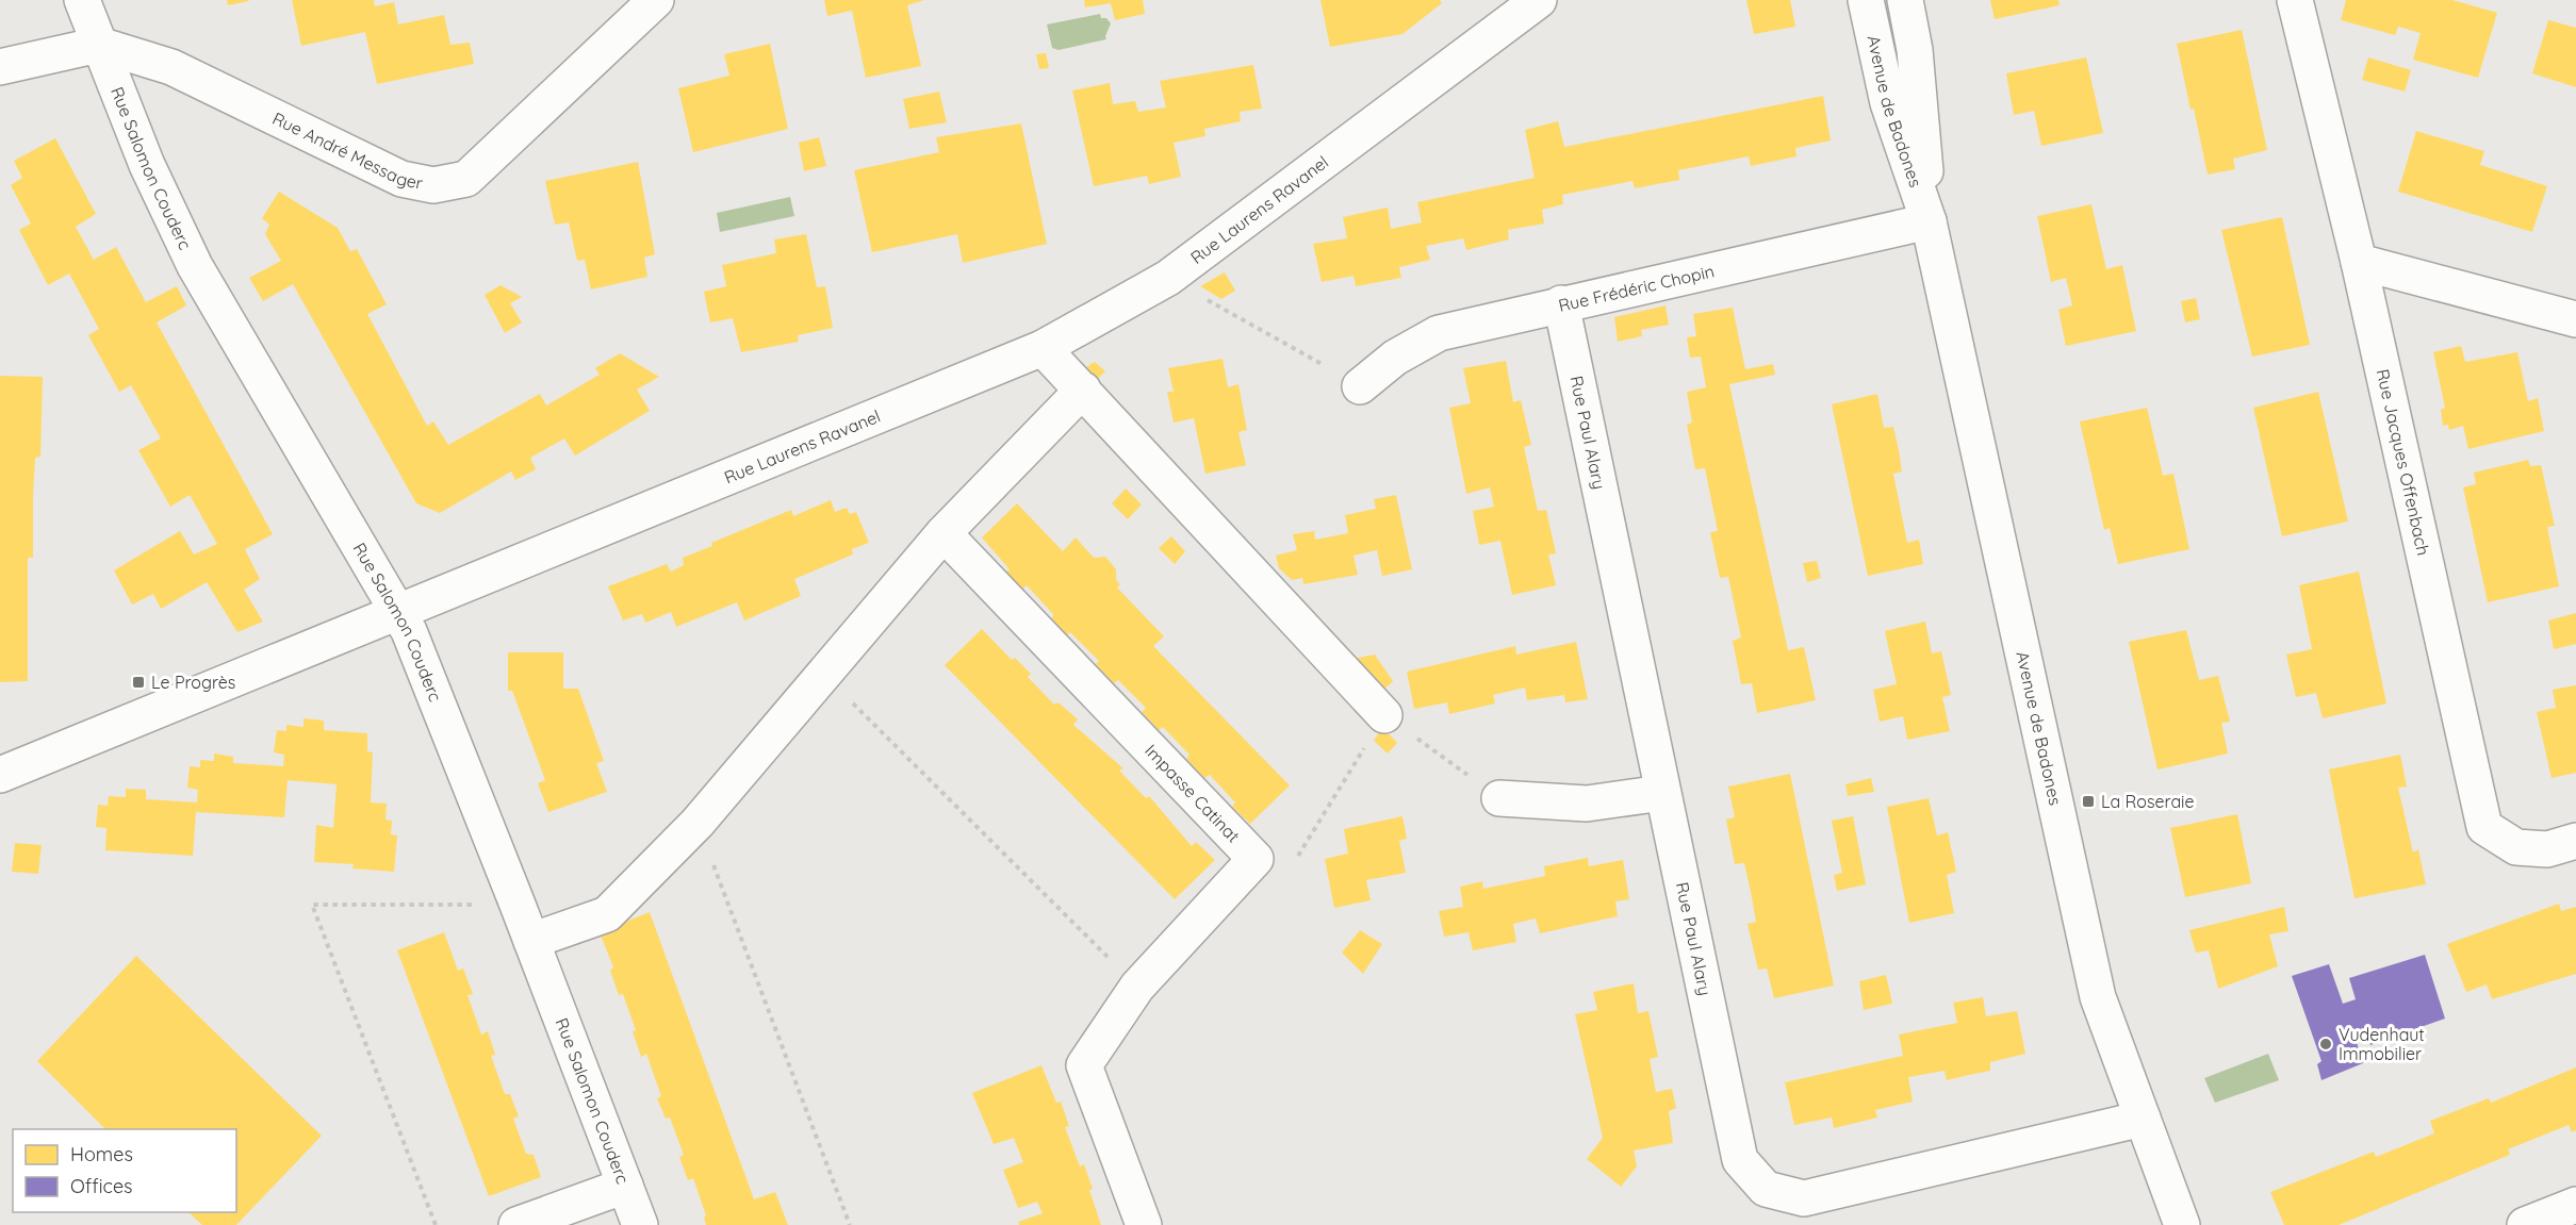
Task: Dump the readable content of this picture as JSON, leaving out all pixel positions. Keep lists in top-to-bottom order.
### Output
{
  "streets": {
    "street": [
      "Avenue de Badones",
      "Rue André Messager",
      "Rue Salomon Couderc",
      "Rue Laurens Ravanel",
      "Rue Frédéric Chopin",
      "Rue Paul Alary",
      "Rue Jacques Offenbach",
      "Impasse Catinat"
    ]
  },
  "crossings": [
    ["Avenue de Badones", "Rue Frédéric Chopin"],
    ["Avenue de Badones", "Rue Paul Alary"],
    ["Rue André Messager", "Rue Salomon Couderc"],
    ["Rue Salomon Couderc", "Rue Laurens Ravanel"],
    ["Rue Frédéric Chopin", "Rue Paul Alary"]
  ],
  "places": {
    "transit": ["Le Progrès", "La Roseraie"],
    "other": ["Vudenhaut Immobilier"]
  },
  "legend": ["Homes", "Offices"]
}
